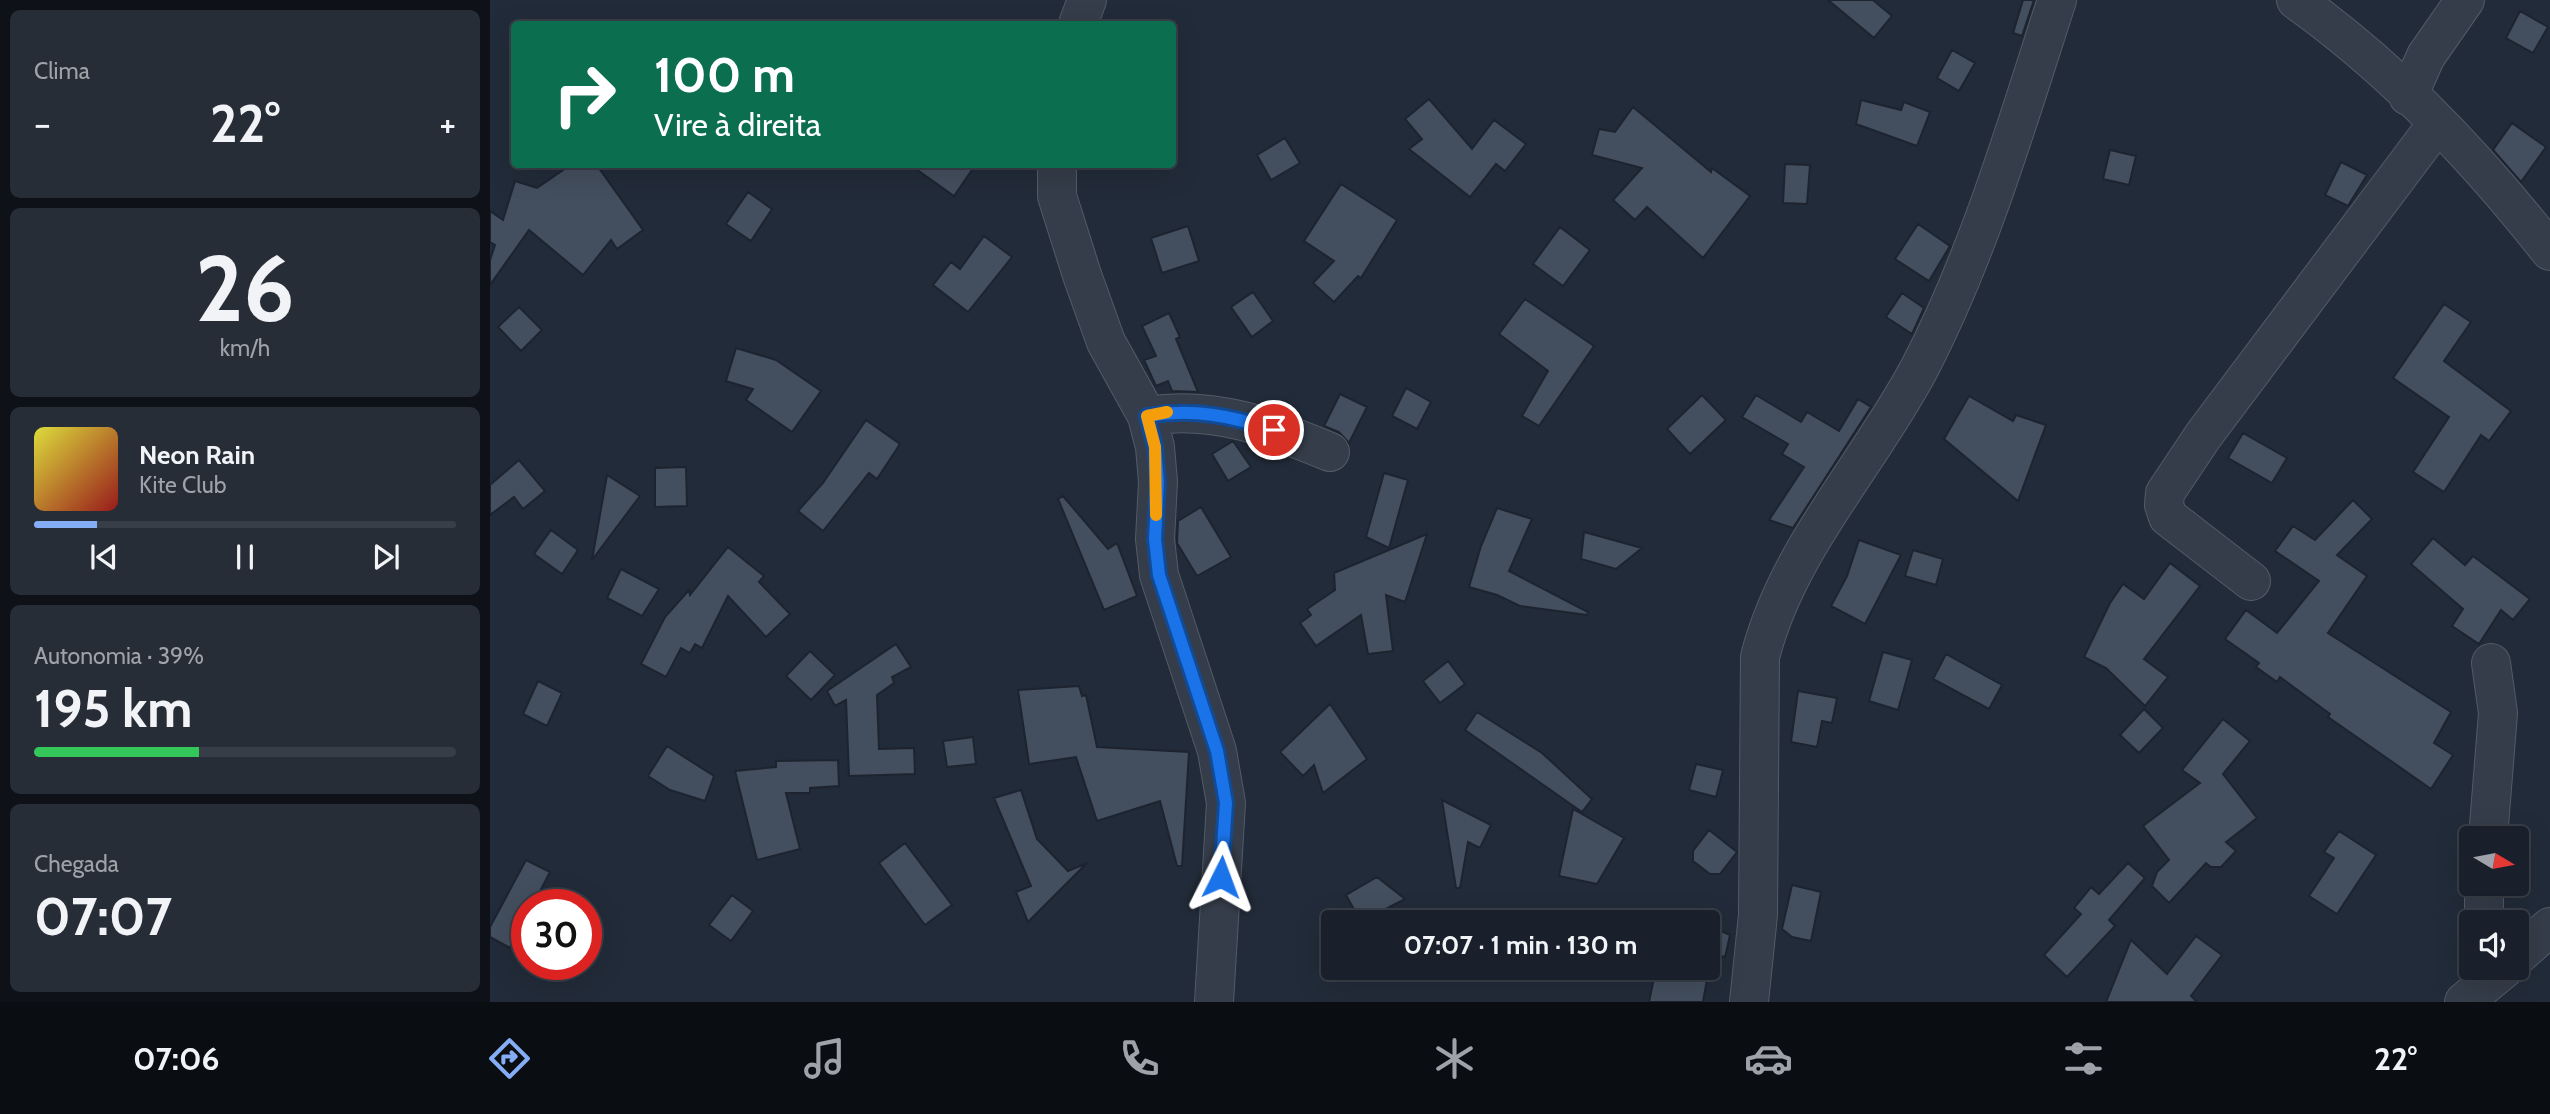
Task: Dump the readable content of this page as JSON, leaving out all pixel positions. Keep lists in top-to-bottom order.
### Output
{
  "north": "right",
  "page": {
    "tile": [
      "Clima",
      ["26", "km/h"],
      ["Autonomia · 39%", "195 km"],
      ["Chegada", "07:07"]
    ],
    "turn": ["100 m", "Vire à direita"],
    "heat": ["−", "22°", "+"],
    "song": ["Neon Rain", "Kite Club"],
    "limit": "30",
    "trip": "07:07 · 1 min · 130 m",
    "tabs": ["07:06", "22°"]
  }
}
